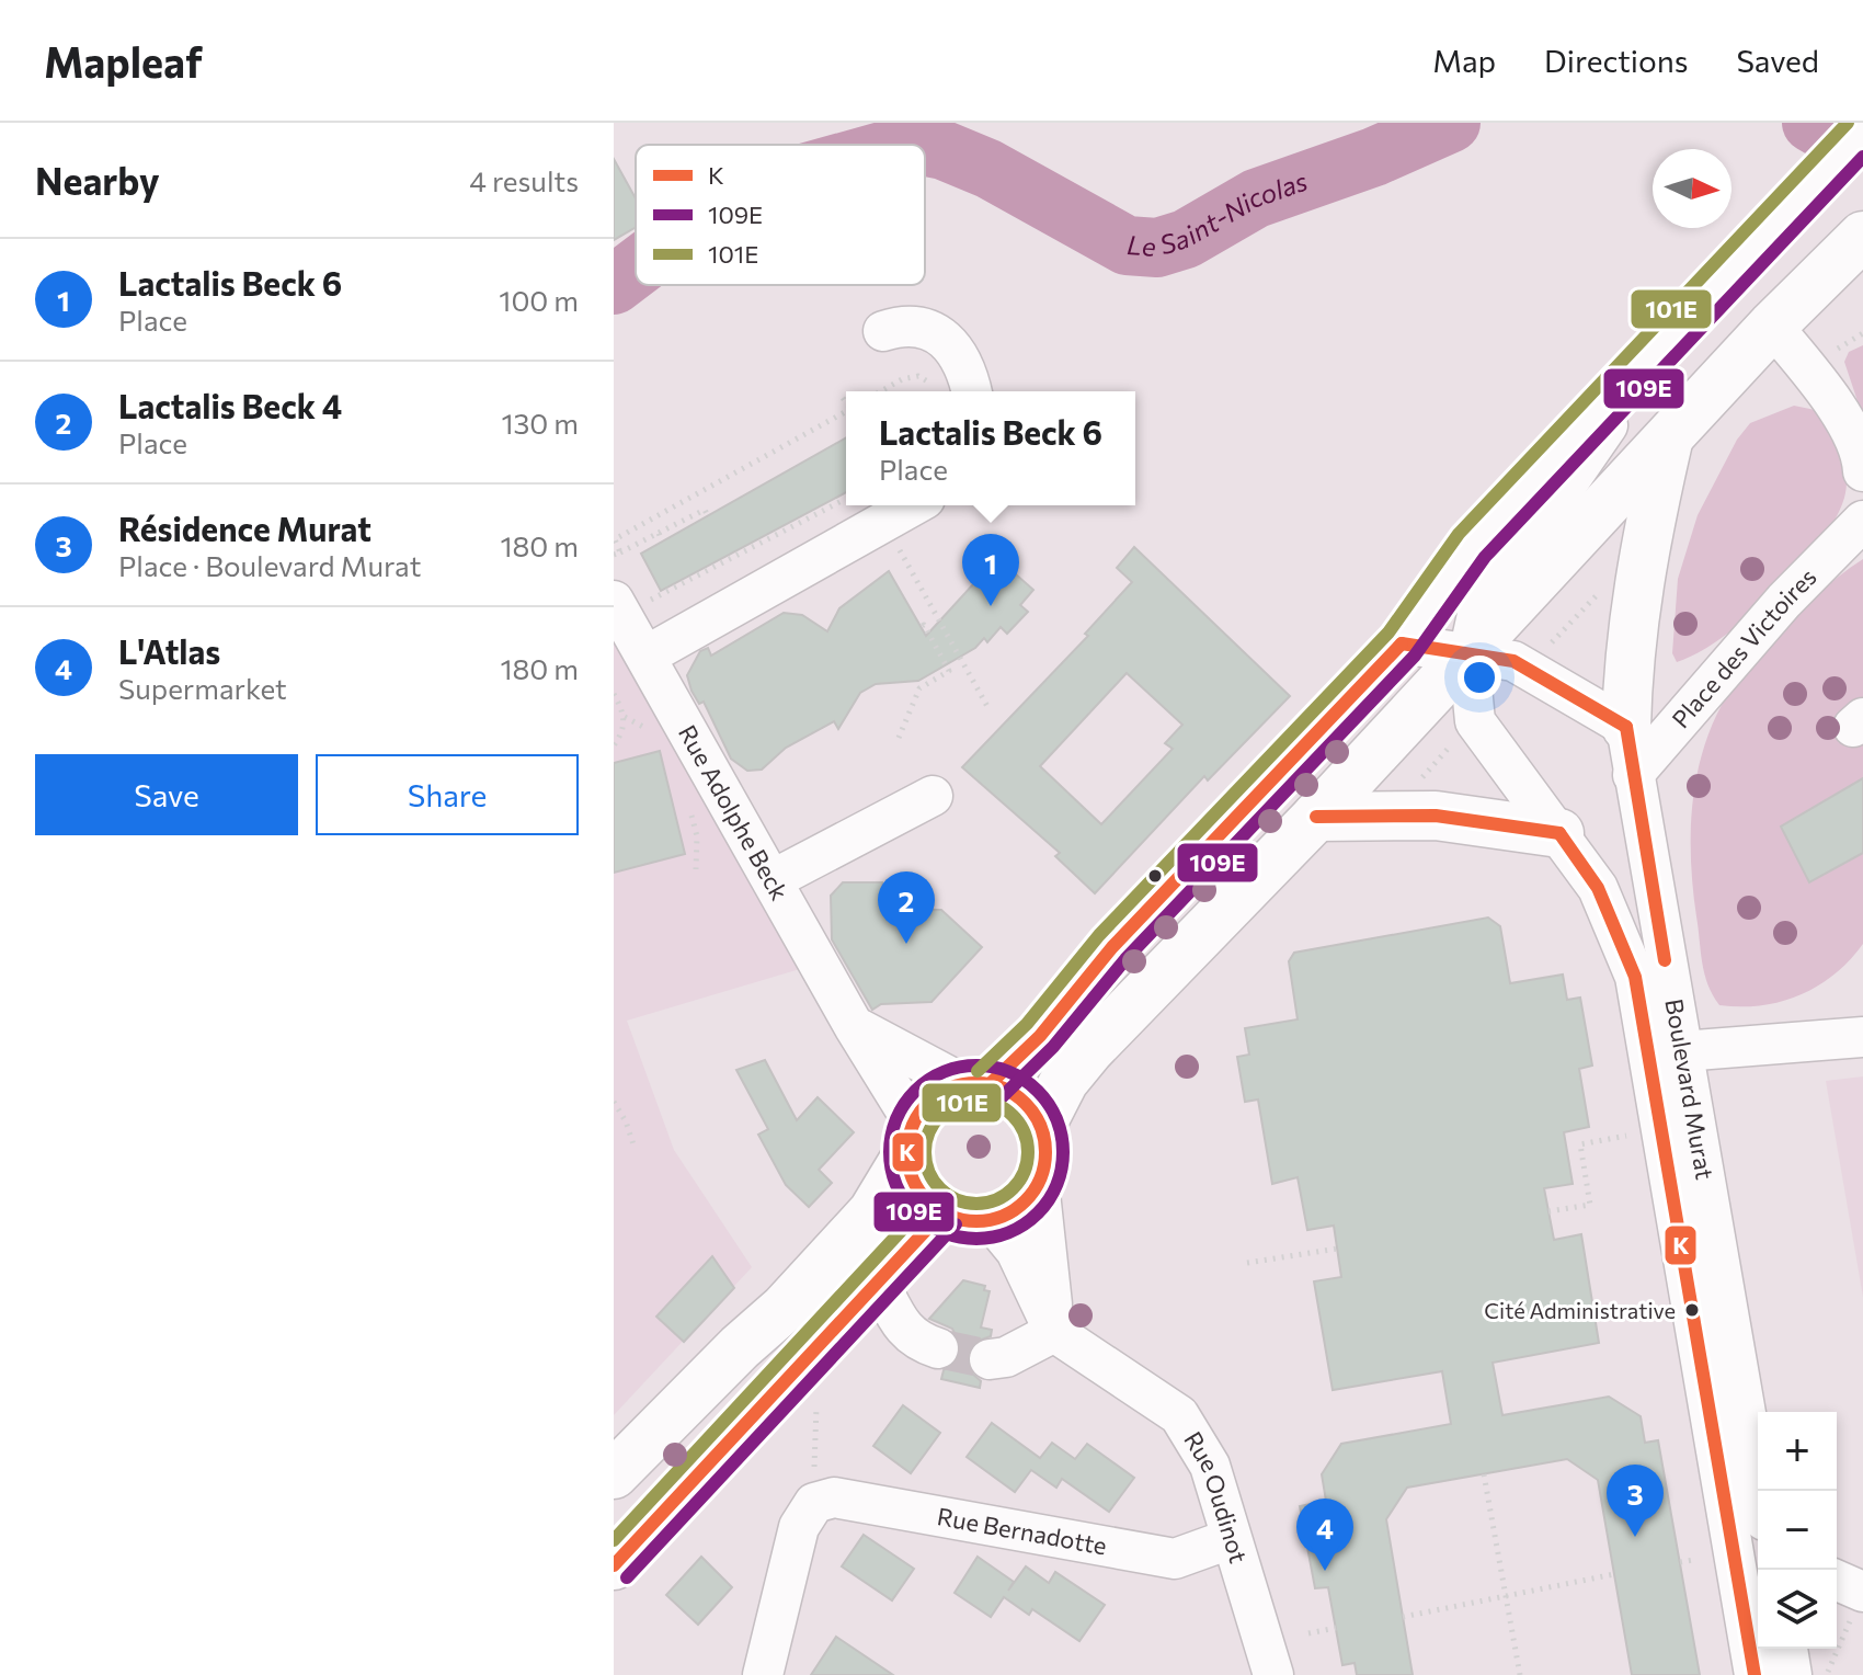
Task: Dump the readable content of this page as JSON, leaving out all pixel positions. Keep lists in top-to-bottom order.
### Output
{
  "streets": {
    "street": [
      "Place des Victoires",
      "Rue Adolphe Beck",
      "Boulevard Murat",
      "Rue Oudinot",
      "Rue Bernadotte"
    ]
  },
  "crossings": [
    ["Place des Victoires", "Boulevard Murat"],
    ["Rue Oudinot", "Rue Bernadotte"]
  ],
  "water": ["Le Saint-Nicolas"],
  "places": ["Cité Administrative"],
  "lines": ["transit line 101E", "transit line 109E", "transit line K"],
  "legend": ["K", "109E", "101E"],
  "north": "right",
  "page": {
    "header": "Mapleaf",
    "nav": ["Map", "Directions", "Saved"],
    "heading": ["Nearby", "4 results"],
    "list": [
      {
        "mark": "1",
        "name": "Lactalis Beck 6",
        "note": "Place",
        "value": "100 m"
      },
      {
        "mark": "2",
        "name": "Lactalis Beck 4",
        "note": "Place",
        "value": "130 m"
      },
      {
        "mark": "3",
        "name": "Résidence Murat",
        "note": "Place · Boulevard Murat",
        "value": "180 m"
      },
      {
        "mark": "4",
        "name": "L'Atlas",
        "note": "Supermarket",
        "value": "180 m"
      }
    ],
    "popup": ["Lactalis Beck 6", "Place"],
    "pins": [
      "1",
      "2",
      "3",
      "4"
    ],
    "buttons": ["Save", "Share"],
    "map_buttons": ["+", "−"]
  }
}
